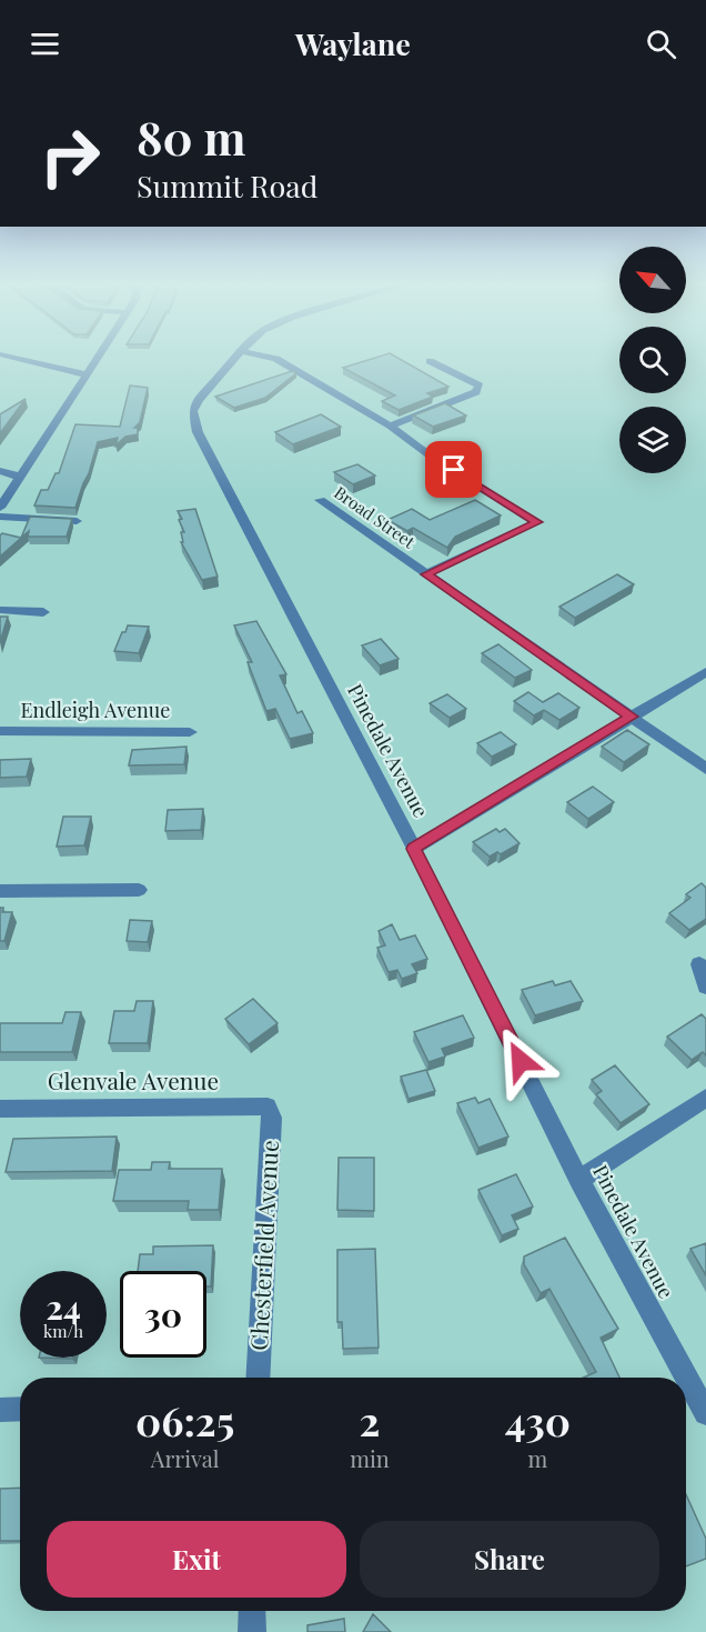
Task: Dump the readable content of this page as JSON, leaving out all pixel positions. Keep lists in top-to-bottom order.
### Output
{
  "streets": {
    "street": [
      "Broad Street",
      "Endleigh Avenue",
      "Pinedale Avenue",
      "Glenvale Avenue",
      "Chesterfield Avenue"
    ]
  },
  "crossings": [
    ["Glenvale Avenue", "Chesterfield Avenue"]
  ],
  "north": "top left",
  "page": {
    "header": "Waylane",
    "turn": ["80 m", "Summit Road"],
    "speed": "24 km/h",
    "limit": "30",
    "eta": [
      "06:25",
      "Arrival",
      "2",
      "min",
      "430",
      "m"
    ],
    "buttons": ["Exit", "Share"]
  }
}
